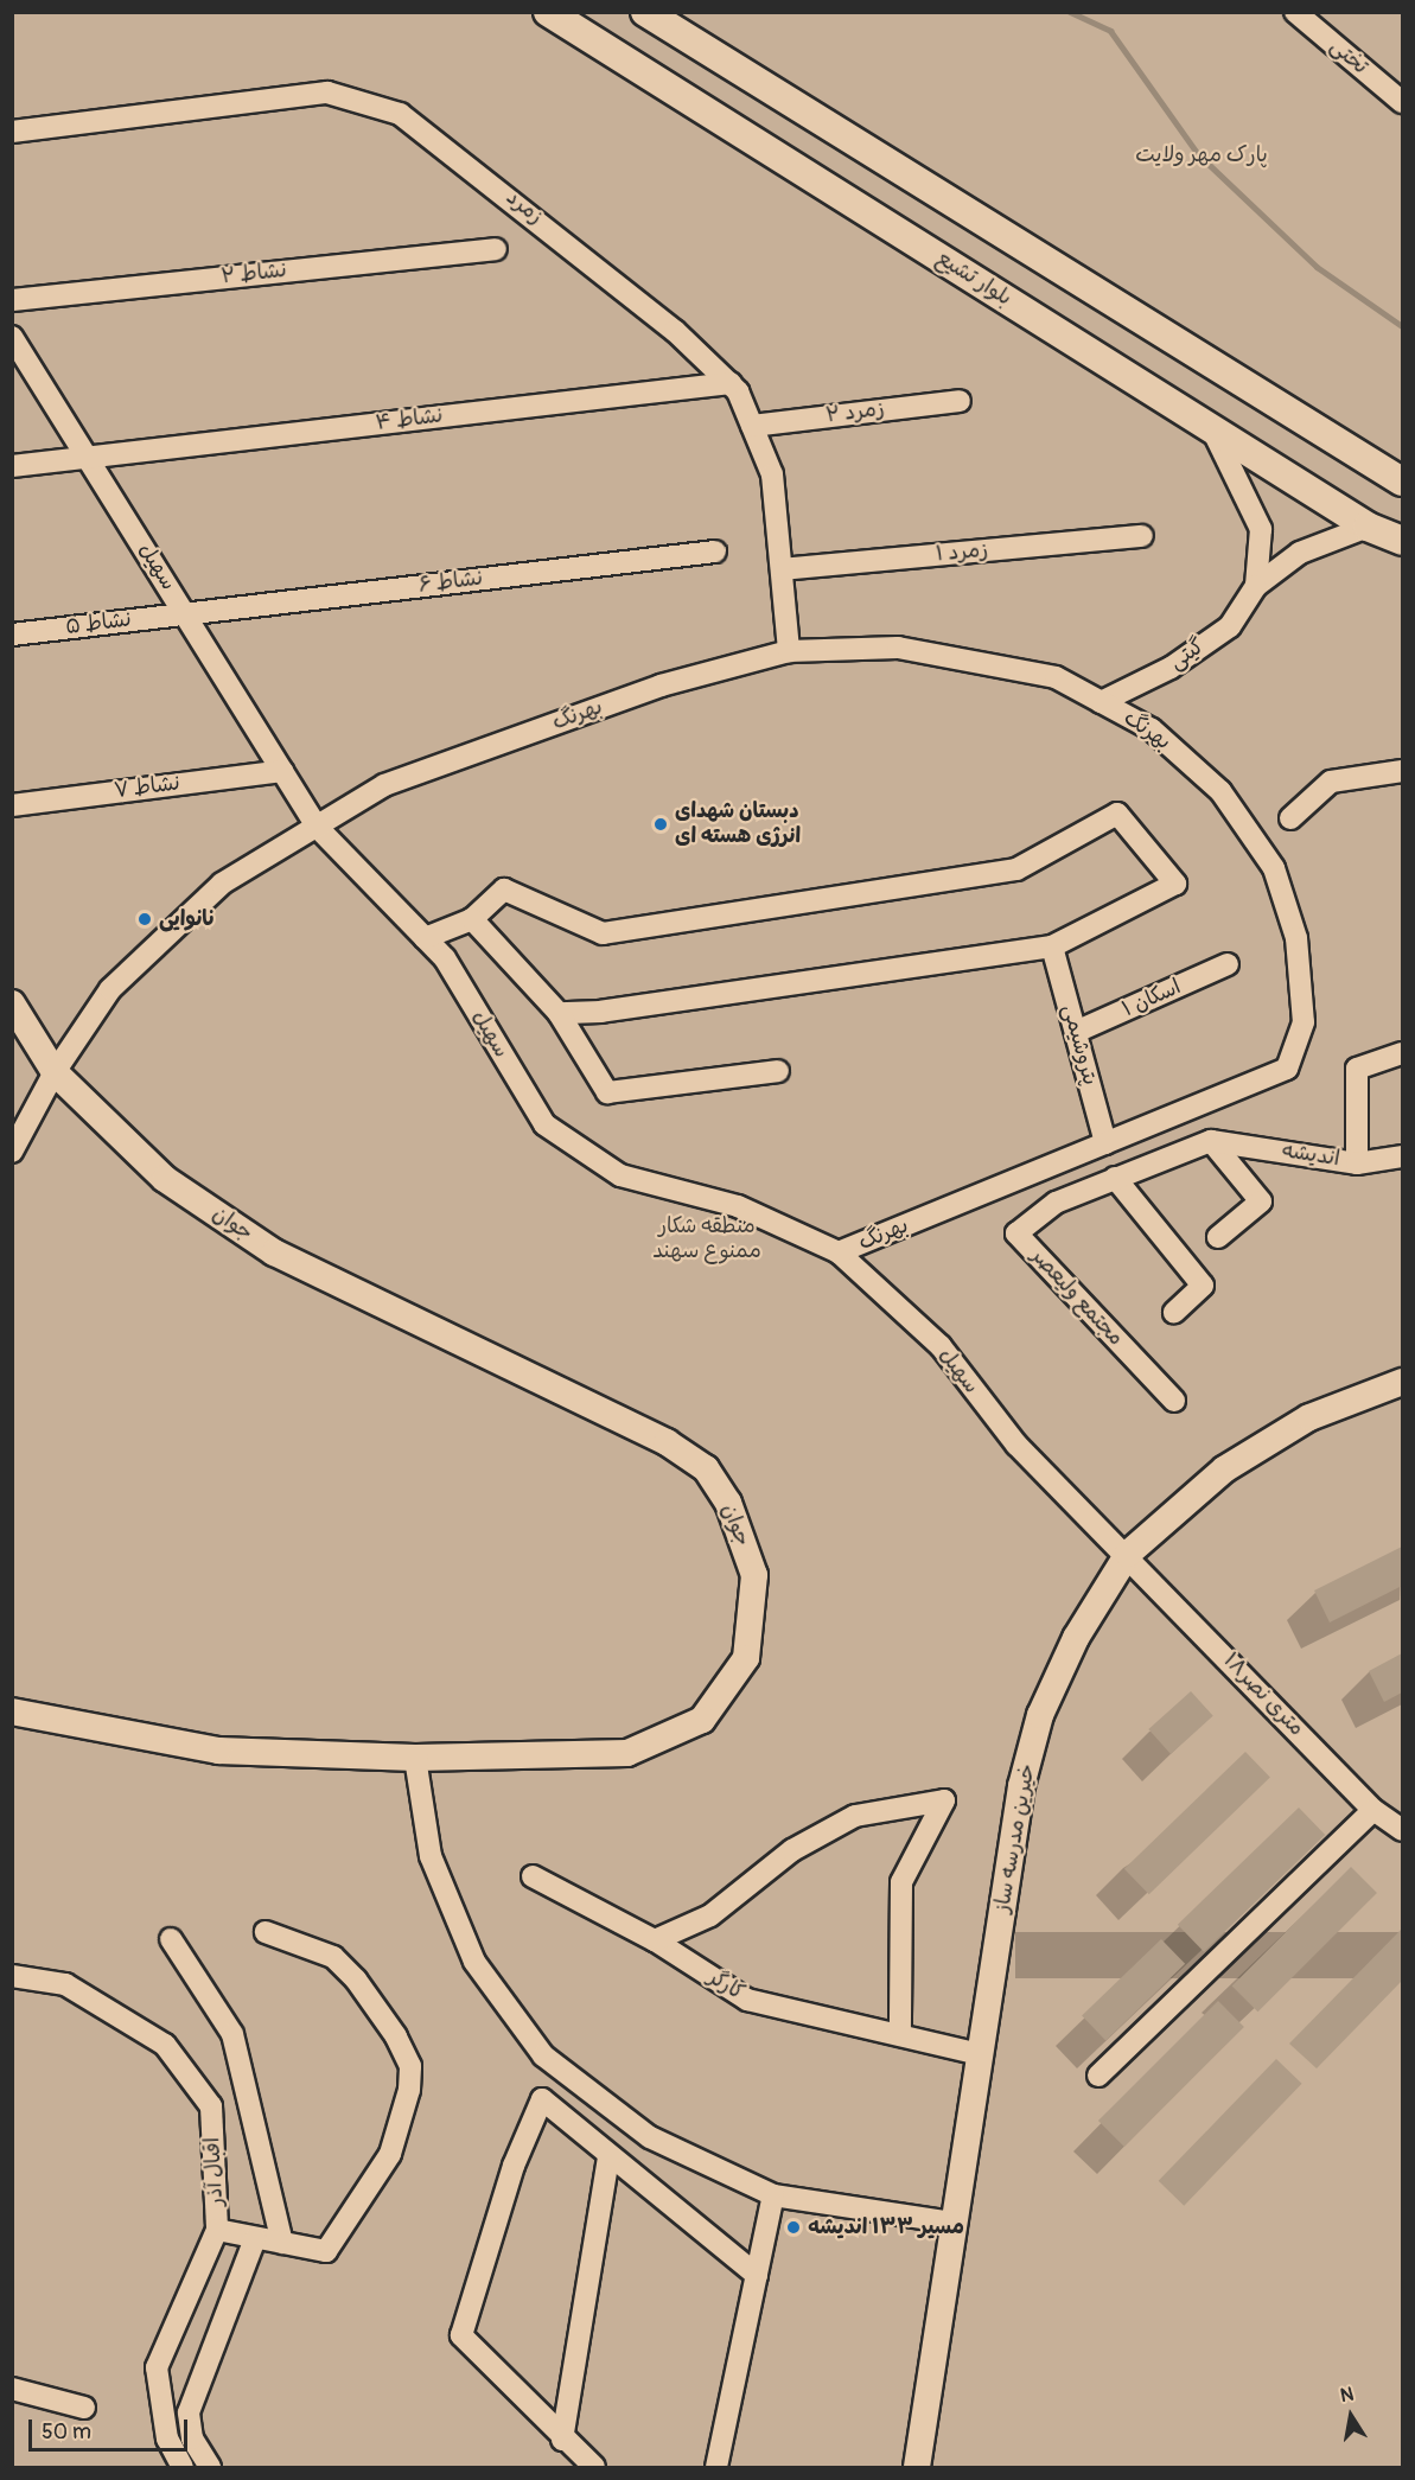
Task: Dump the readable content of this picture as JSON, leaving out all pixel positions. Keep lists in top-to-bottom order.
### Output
{
  "streets": {
    "main road": ["بلوار تشیع"],
    "street": [
      "تختی",
      "زمرد",
      "نشاط ۲",
      "زمرد ۲",
      "نشاط ۴",
      "زمرد ۱",
      "سهیل",
      "نشاط ۶",
      "نشاط ۵",
      "گیتی",
      "بهرنگ",
      "نشاط ۷",
      "اسکان ۱",
      "پتروشیمی",
      "اندیشه",
      "جوان",
      "مجتمع ولیعصر",
      "۱۸متری نصر",
      "خیرین مدرسه ساز",
      "کارگر",
      "اقبال آذر"
    ]
  },
  "crossings": [
    ["زمرد", "زمرد ۲"],
    ["زمرد", "نشاط ۴"],
    ["زمرد", "زمرد ۱"],
    ["زمرد", "بهرنگ"],
    ["بلوار تشیع", "گیتی"],
    ["نشاط ۴", "سهیل"],
    ["سهیل", "نشاط ۶"],
    ["سهیل", "نشاط ۵"],
    ["سهیل", "بهرنگ"],
    ["سهیل", "نشاط ۷"],
    ["سهیل", "۱۸متری نصر"],
    ["سهیل", "خیرین مدرسه ساز"],
    ["نشاط ۶", "نشاط ۵"],
    ["گیتی", "بهرنگ"],
    ["بهرنگ", "پتروشیمی"],
    ["بهرنگ", "جوان"],
    ["اسکان ۱", "پتروشیمی"],
    ["اندیشه", "مجتمع ولیعصر"],
    ["۱۸متری نصر", "خیرین مدرسه ساز"],
    ["خیرین مدرسه ساز", "کارگر"]
  ],
  "parks": ["پارک مهر ولایت", "منطقه شکار ممنوع سهند"],
  "places": ["دبستان شهدای انرژی هسته ای", "نانوایی", "مسیر ۱۳۳ اندیشه"],
  "scale_bar": "50 m",
  "north": "top"
}
